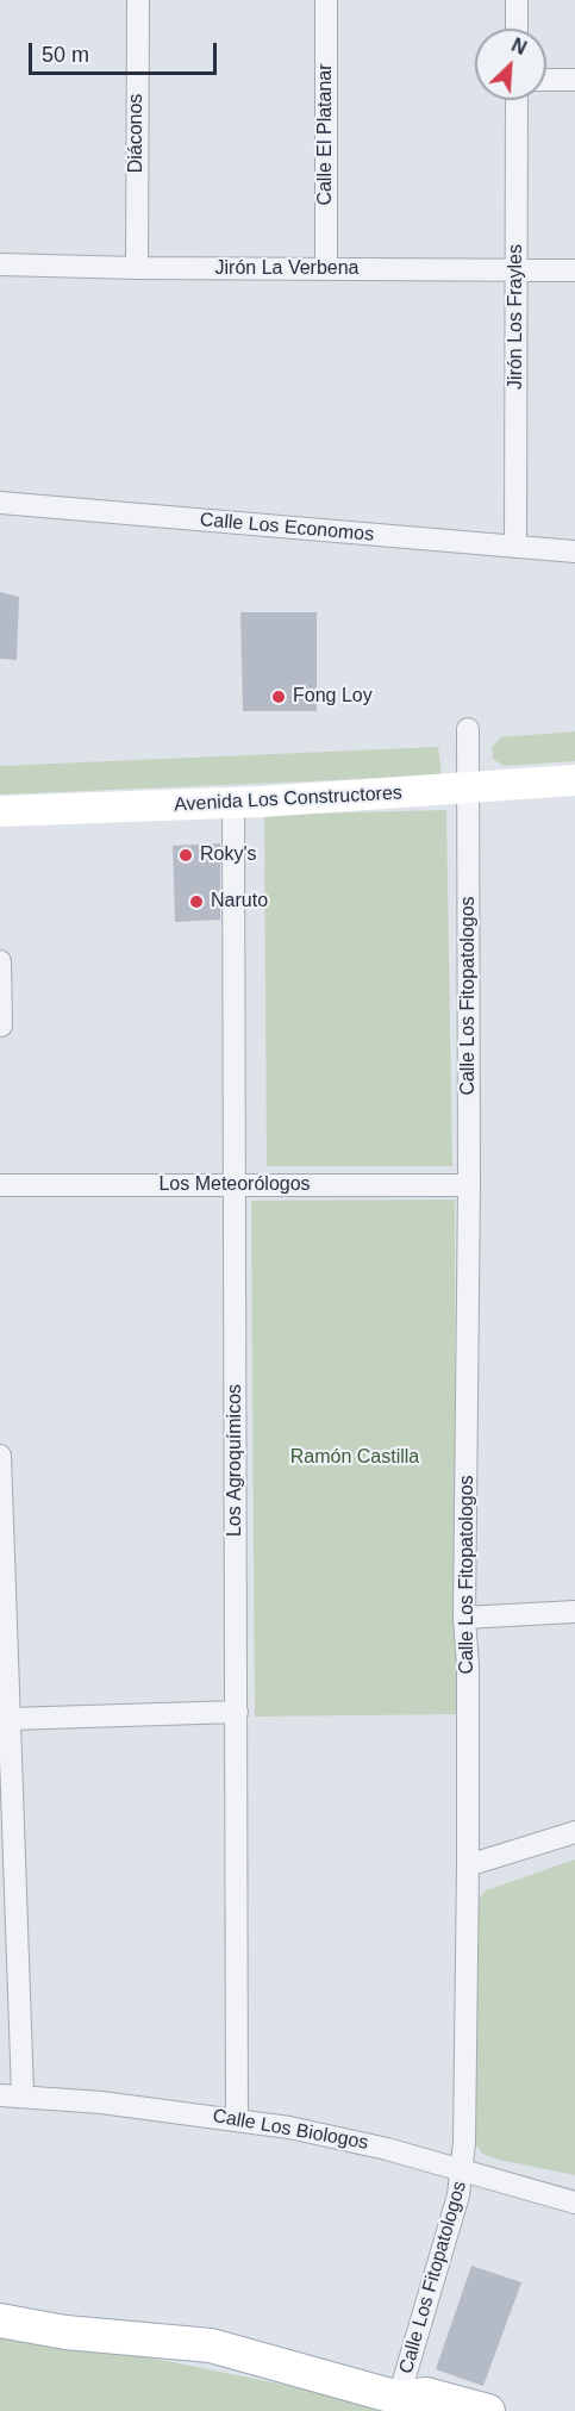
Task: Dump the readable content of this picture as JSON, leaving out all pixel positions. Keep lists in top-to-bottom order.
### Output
{
  "streets": {
    "street": [
      "Diáconos",
      "Calle El Platanar",
      "Jirón La Verbena",
      "Jirón Los Frayles",
      "Calle Los Economos",
      "Avenida Los Constructores",
      "Calle Los Fitopatologos",
      "Los Meteorólogos",
      "Los Agroquímicos",
      "Calle Los Biologos"
    ]
  },
  "crossings": [
    ["Diáconos", "Jirón La Verbena"],
    ["Calle El Platanar", "Jirón La Verbena"],
    ["Jirón La Verbena", "Jirón Los Frayles"],
    ["Jirón Los Frayles", "Calle Los Economos"],
    ["Avenida Los Constructores", "Calle Los Fitopatologos"],
    ["Avenida Los Constructores", "Los Agroquímicos"],
    ["Calle Los Fitopatologos", "Los Meteorólogos"],
    ["Calle Los Fitopatologos", "Calle Los Biologos"],
    ["Los Meteorólogos", "Los Agroquímicos"],
    ["Los Agroquímicos", "Calle Los Biologos"]
  ],
  "parks": ["Ramón Castilla"],
  "places": ["Fong Loy", "Roky's", "Naruto"],
  "scale_bar": "50 m",
  "north": "top right"
}
